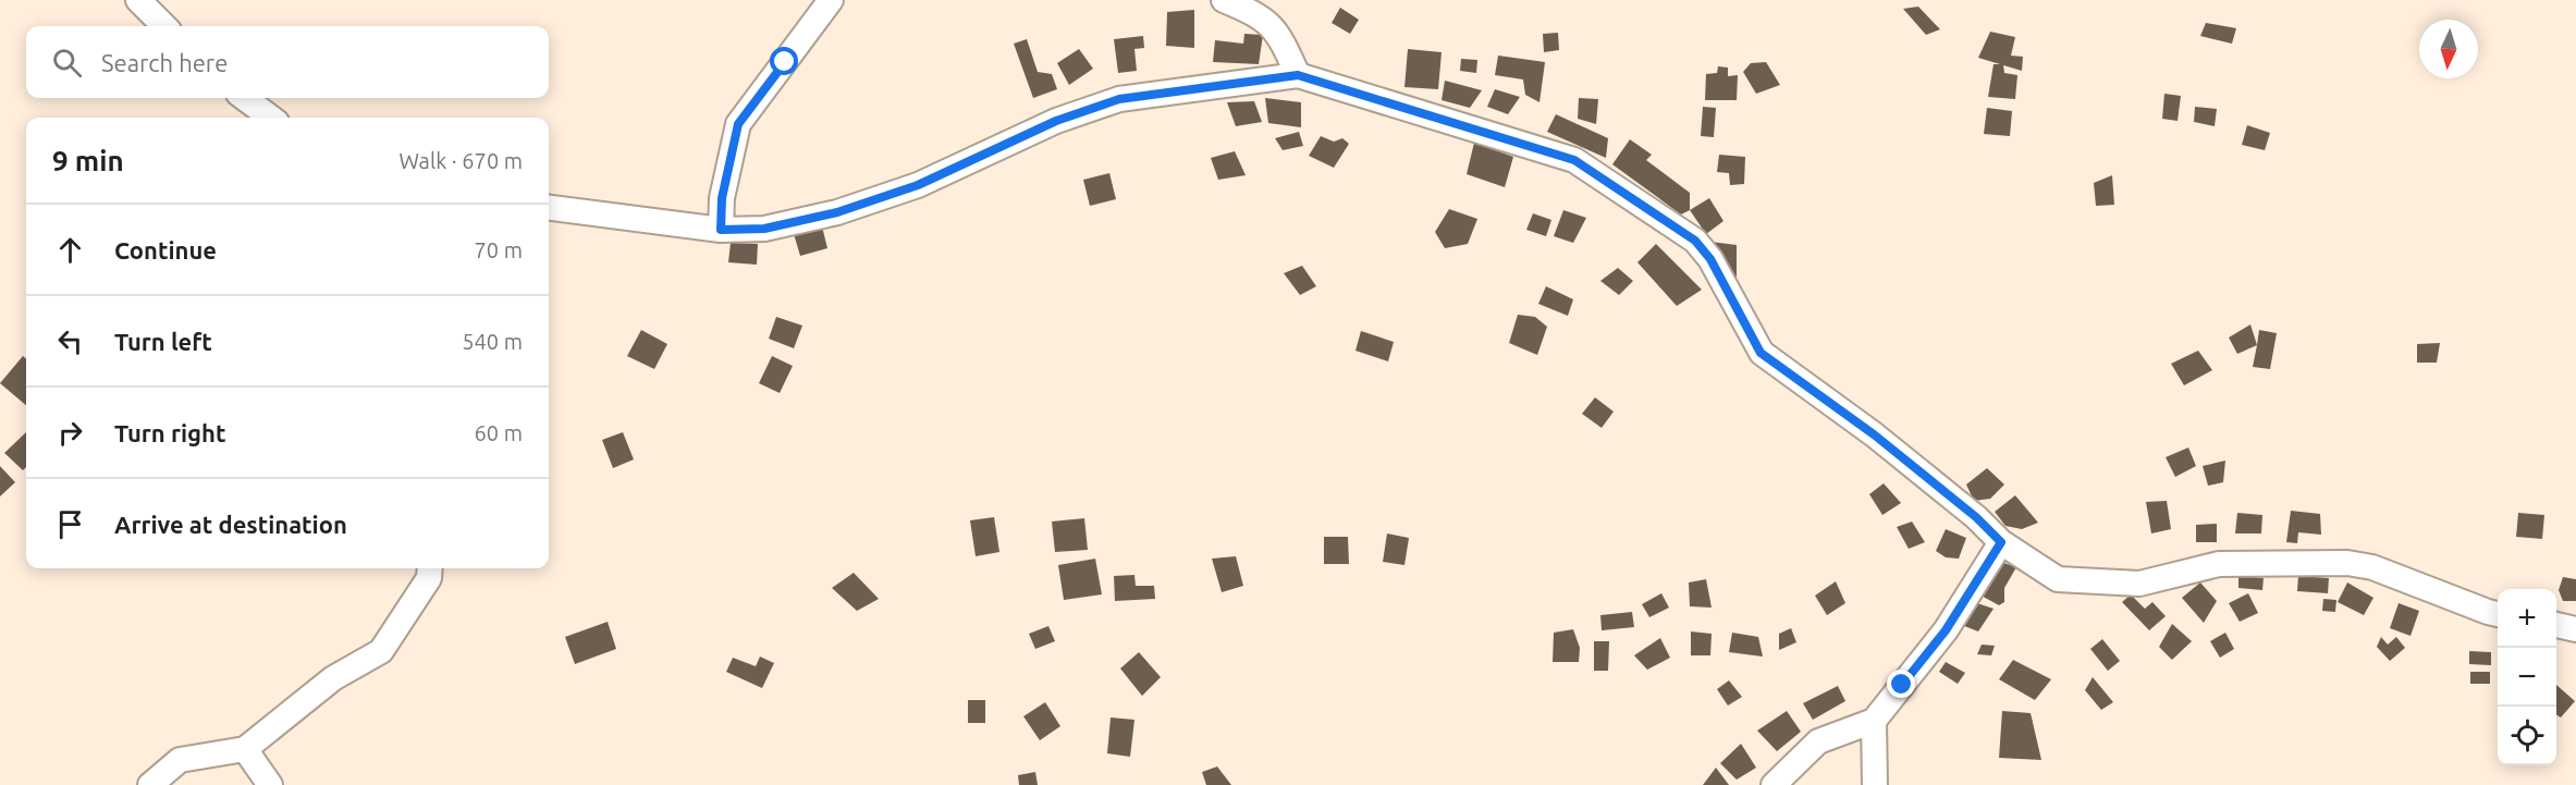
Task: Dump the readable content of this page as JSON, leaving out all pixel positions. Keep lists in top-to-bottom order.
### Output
{
  "north": "bottom",
  "page": {
    "search": "Search here",
    "heading": ["9 min", "Walk · 670 m"],
    "list": [
      ["Continue", "70 m"],
      ["Turn left", "540 m"],
      ["Turn right", "60 m"],
      "Arrive at destination"
    ],
    "map_buttons": ["+", "−"]
  }
}
